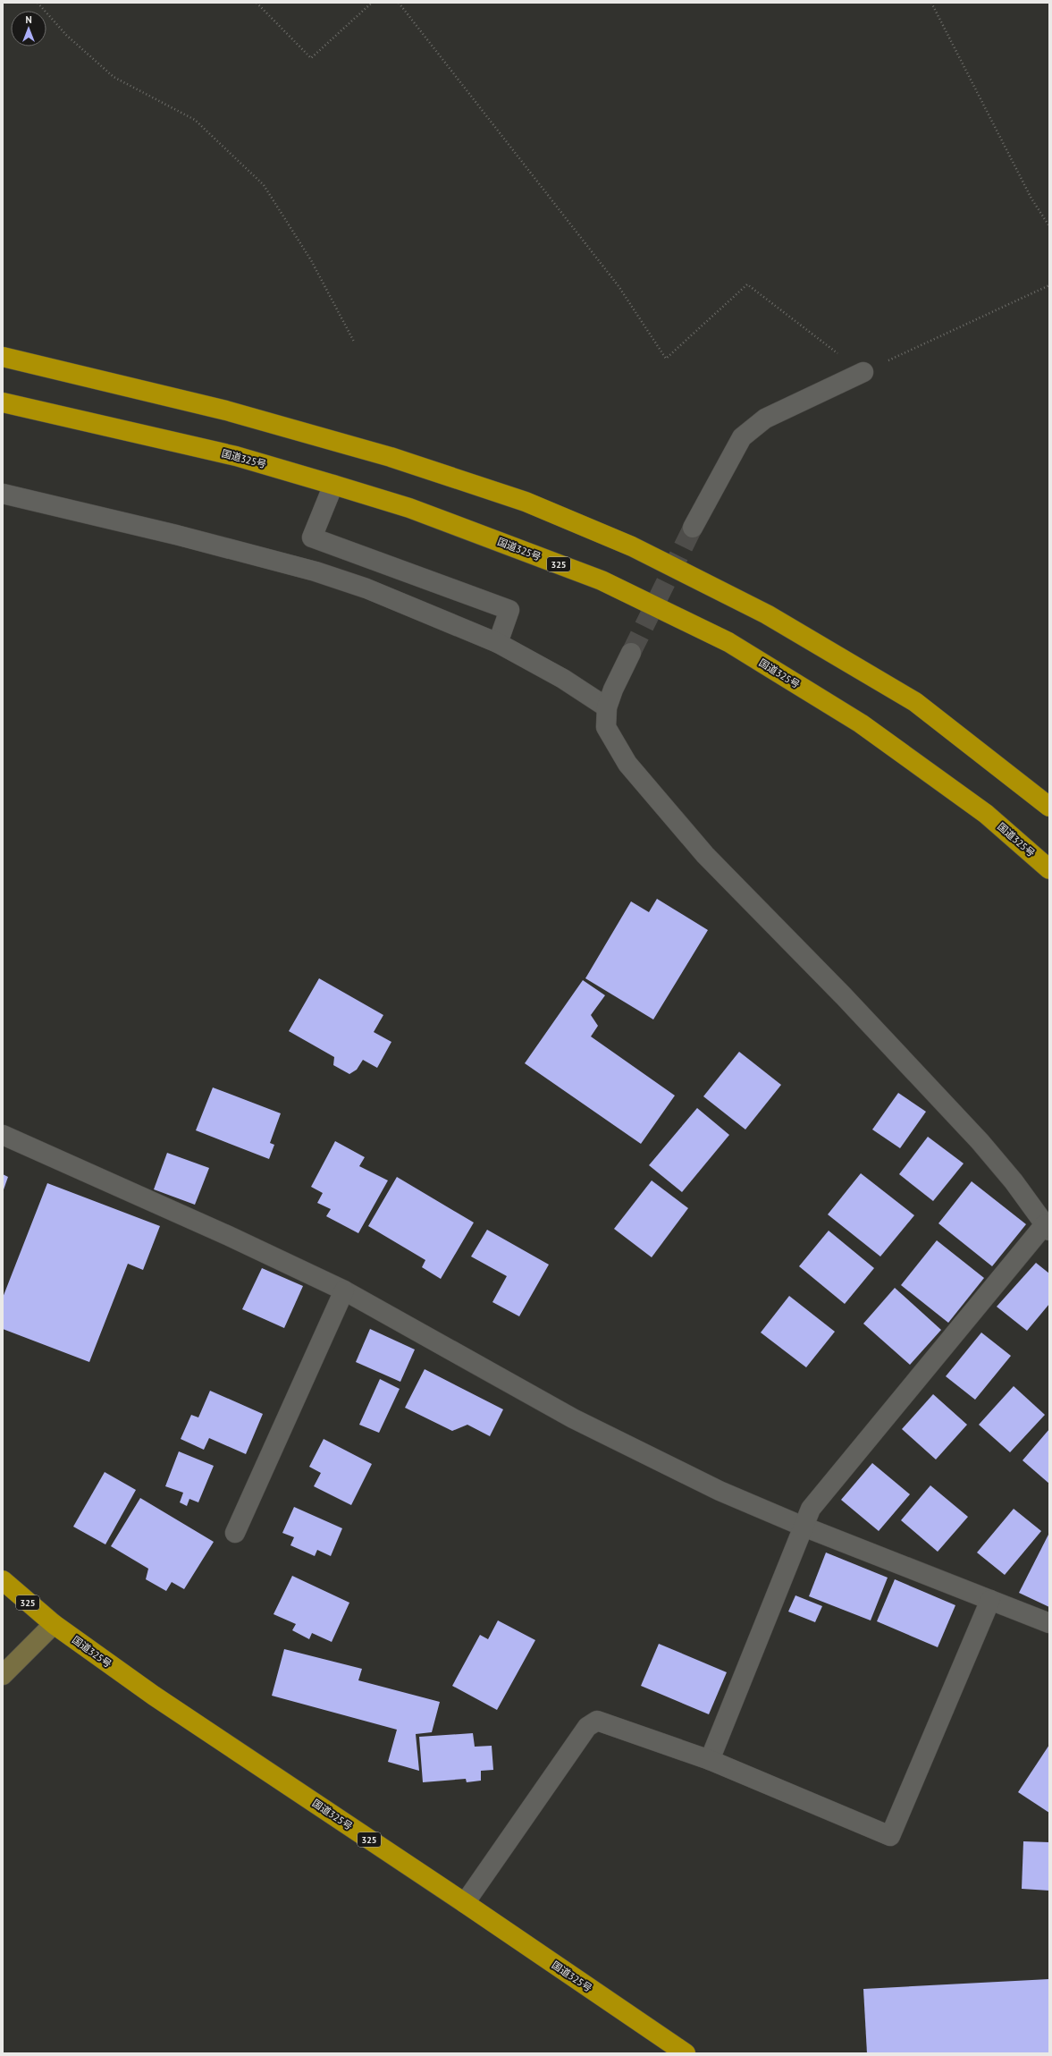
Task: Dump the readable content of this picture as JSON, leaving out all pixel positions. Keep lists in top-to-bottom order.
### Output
{
  "streets": {
    "highway": ["国道325号", "325"]
  },
  "north": "top"
}
